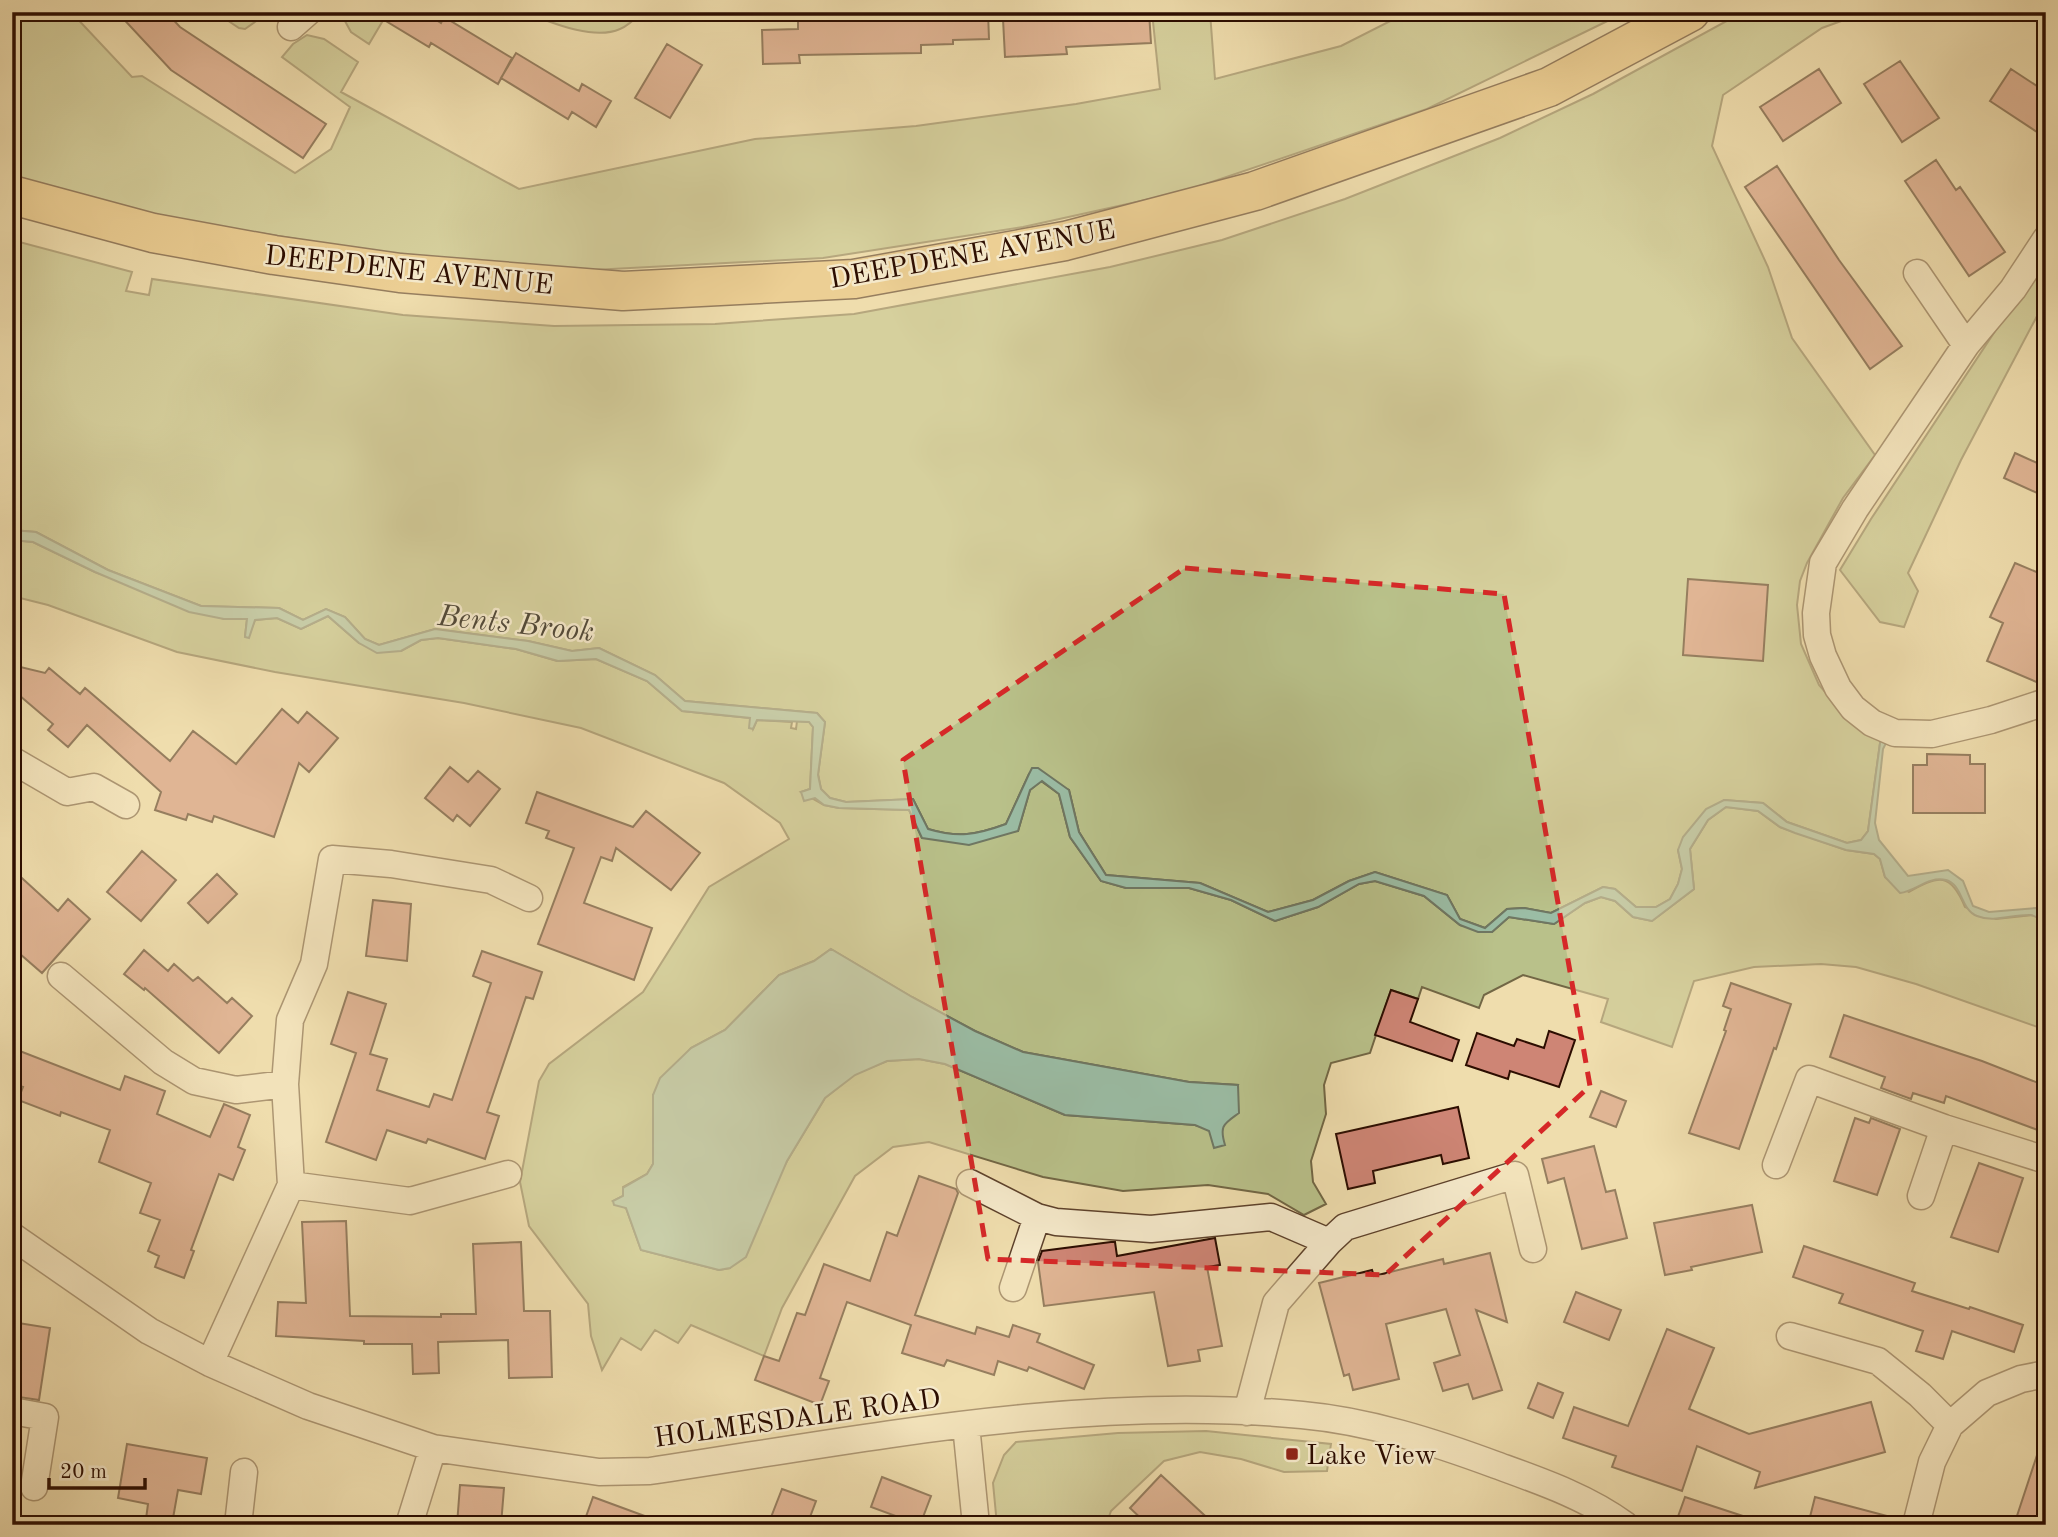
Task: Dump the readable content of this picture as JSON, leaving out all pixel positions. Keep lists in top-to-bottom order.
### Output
{
  "streets": {
    "highway": ["DEEPDENE AVENUE"],
    "street": ["HOLMESDALE ROAD"]
  },
  "water": ["Bents Brook"],
  "places": {
    "transit": ["Lake View"]
  },
  "scale_bar": "20 m"
}
